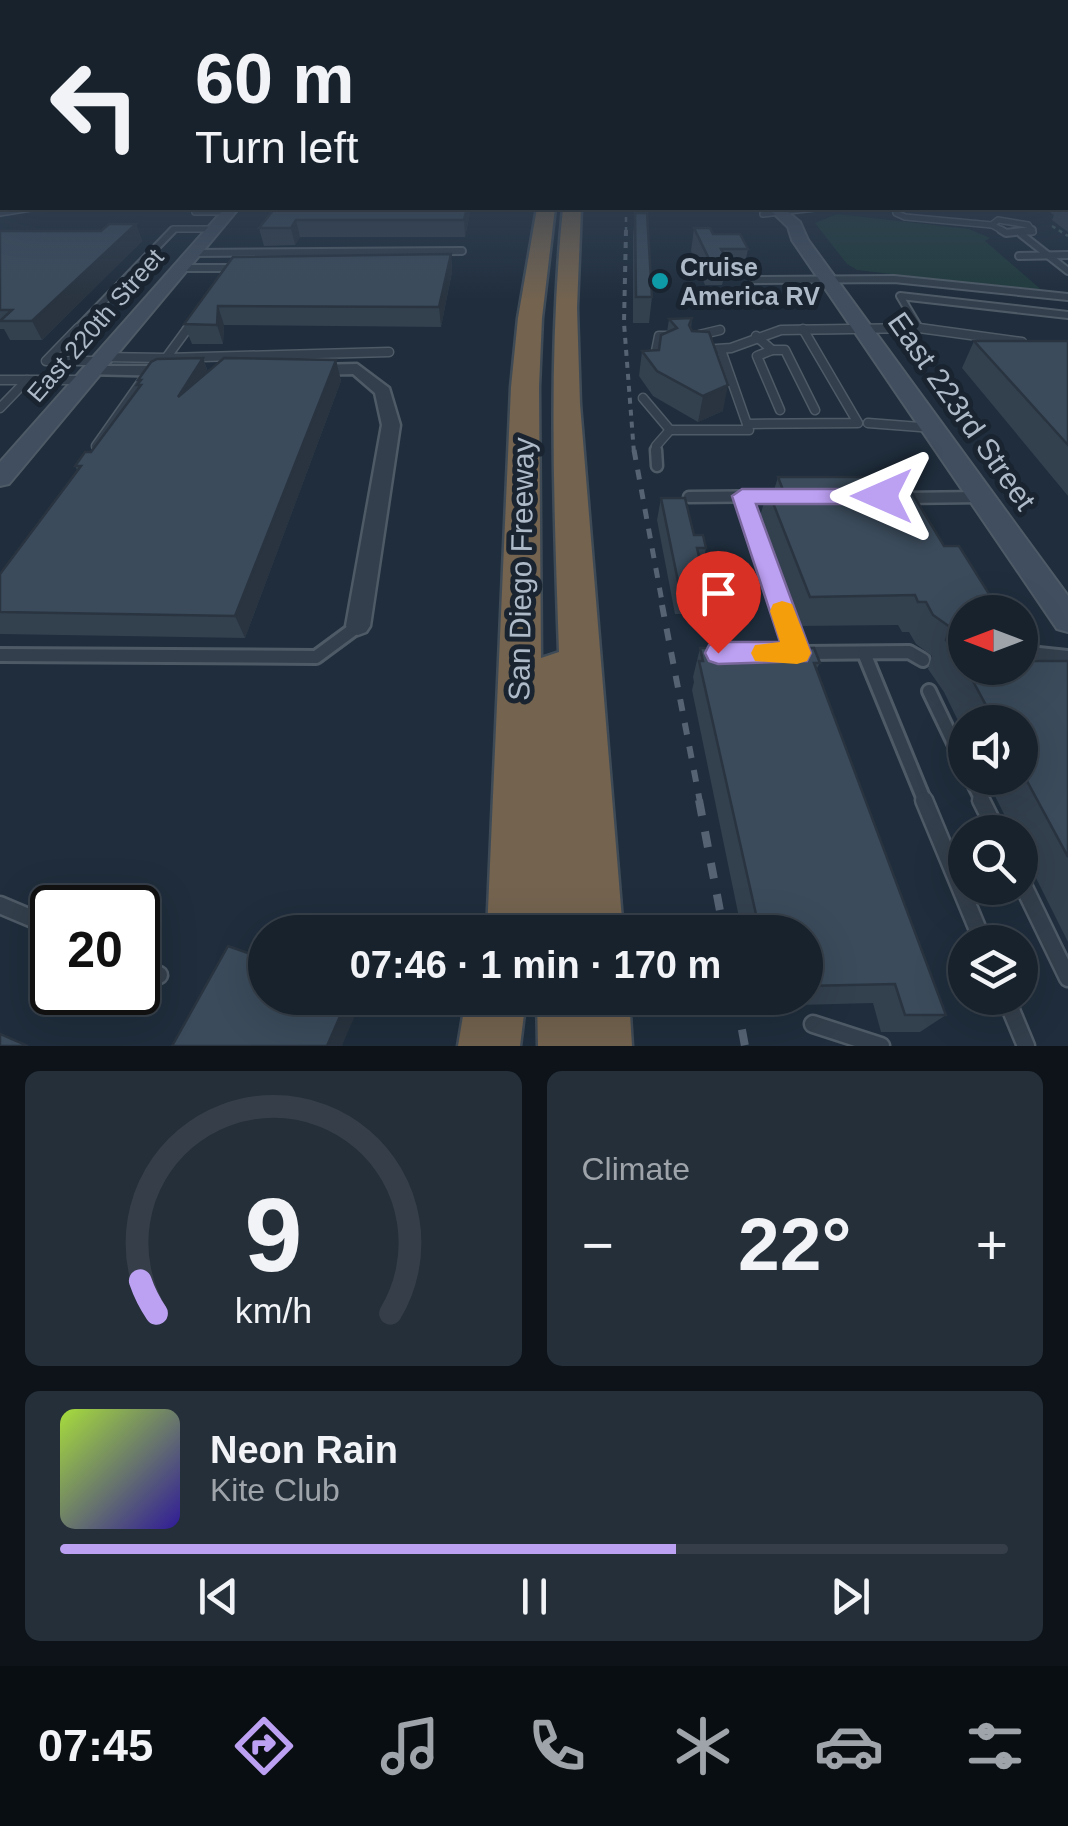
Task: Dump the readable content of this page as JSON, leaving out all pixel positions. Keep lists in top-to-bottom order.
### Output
{
  "streets": {
    "highway": ["San Diego Freeway"],
    "main road": ["East 220th Street", "East 223rd Street"]
  },
  "places": ["Cruise America RV"],
  "north": "left",
  "page": {
    "turn": ["60 m", "Turn left"],
    "limit": "20",
    "trip": "07:46 · 1 min · 170 m",
    "tile": "Climate",
    "heat": ["−", "22°", "+"],
    "song": ["Neon Rain", "Kite Club"],
    "tabs": "07:45",
    "gauge": ["9", "km/h"]
  }
}
